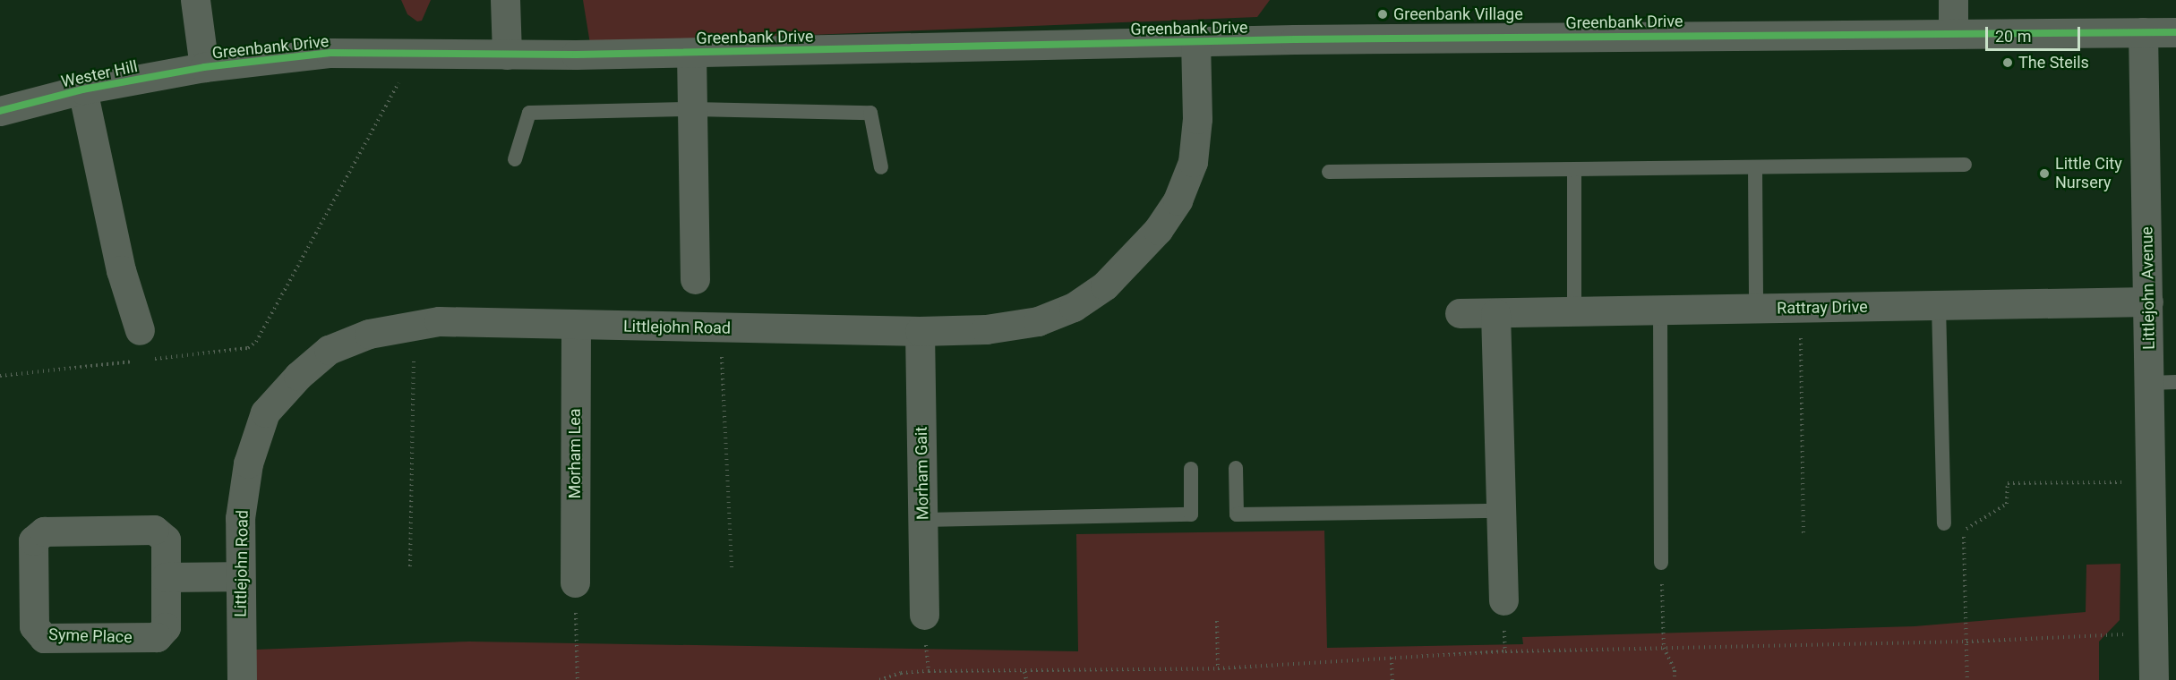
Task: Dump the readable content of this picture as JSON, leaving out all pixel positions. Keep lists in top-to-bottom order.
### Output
{
  "streets": {
    "street": [
      "Greenbank Drive",
      "Wester Hill",
      "Littlejohn Avenue",
      "Rattray Drive",
      "Littlejohn Road",
      "Morham Lea",
      "Morham Gait",
      "Syme Place"
    ]
  },
  "crossings": [
    ["Greenbank Drive", "Wester Hill"],
    ["Greenbank Drive", "Littlejohn Avenue"],
    ["Greenbank Drive", "Littlejohn Road"],
    ["Littlejohn Avenue", "Rattray Drive"],
    ["Littlejohn Road", "Morham Lea"],
    ["Littlejohn Road", "Morham Gait"]
  ],
  "places": ["Greenbank Village", "The Steils", "Little City Nursery"],
  "scale_bar": "20 m"
}
